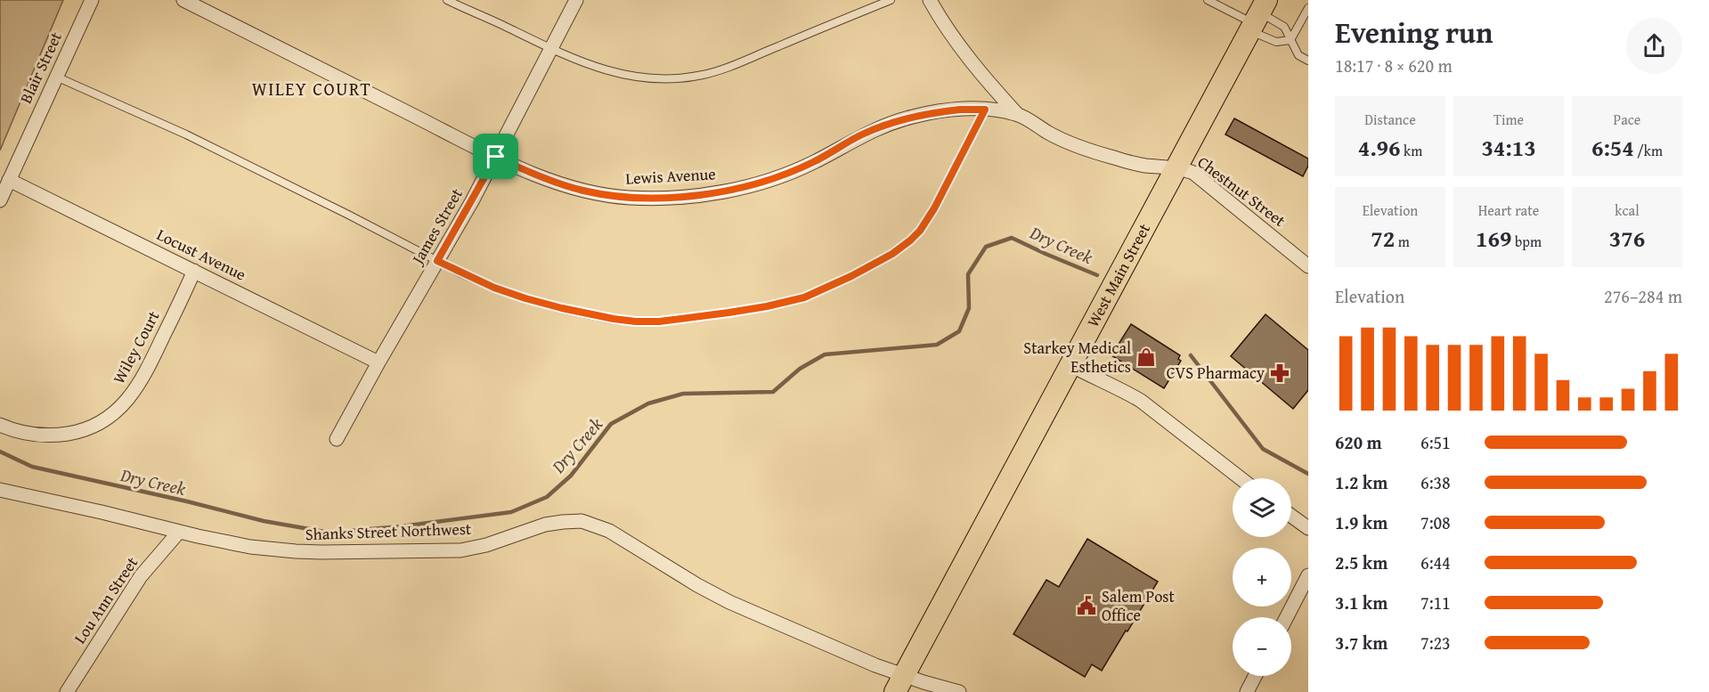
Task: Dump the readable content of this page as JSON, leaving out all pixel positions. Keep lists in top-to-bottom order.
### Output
{
  "streets": {
    "main road": ["West Main Street"],
    "street": [
      "Blair Street",
      "Lewis Avenue",
      "Chestnut Street",
      "James Street",
      "Locust Avenue",
      "Wiley Court",
      "Shanks Street Northwest",
      "Lou Ann Street"
    ]
  },
  "crossings": [
    ["Blair Street", "Locust Avenue"],
    ["Lewis Avenue", "Chestnut Street"],
    ["Lewis Avenue", "James Street"],
    ["Lewis Avenue", "West Main Street"],
    ["Chestnut Street", "West Main Street"],
    ["James Street", "Locust Avenue"],
    ["Locust Avenue", "Wiley Court"],
    ["West Main Street", "Shanks Street Northwest"],
    ["Shanks Street Northwest", "Lou Ann Street"]
  ],
  "districts": ["WILEY COURT"],
  "water": ["Dry Creek"],
  "places": {
    "shop": ["Starkey Medical Esthetics"],
    "pharmacy": ["CVS Pharmacy"],
    "public building": ["Salem Post Office"]
  },
  "page": {
    "heading": ["Evening run", "18:17 · 8 × 620 m"],
    "stats": [
      ["Distance", "4.96 km"],
      ["Time", "34:13"],
      ["Pace", "6:54 /km"],
      ["Elevation", "72 m"],
      ["Heart rate", "169 bpm"],
      ["kcal", "376"]
    ],
    "chart": ["Elevation", "276–284 m"],
    "list": [
      {
        "name": "620 m",
        "note": "6:51"
      },
      {
        "name": "1.2 km",
        "note": "6:38"
      },
      {
        "name": "1.9 km",
        "note": "7:08"
      },
      {
        "name": "2.5 km",
        "note": "6:44"
      },
      {
        "name": "3.1 km",
        "note": "7:11"
      },
      {
        "name": "3.7 km",
        "note": "7:23"
      }
    ],
    "map_buttons": ["+", "−"]
  }
}
